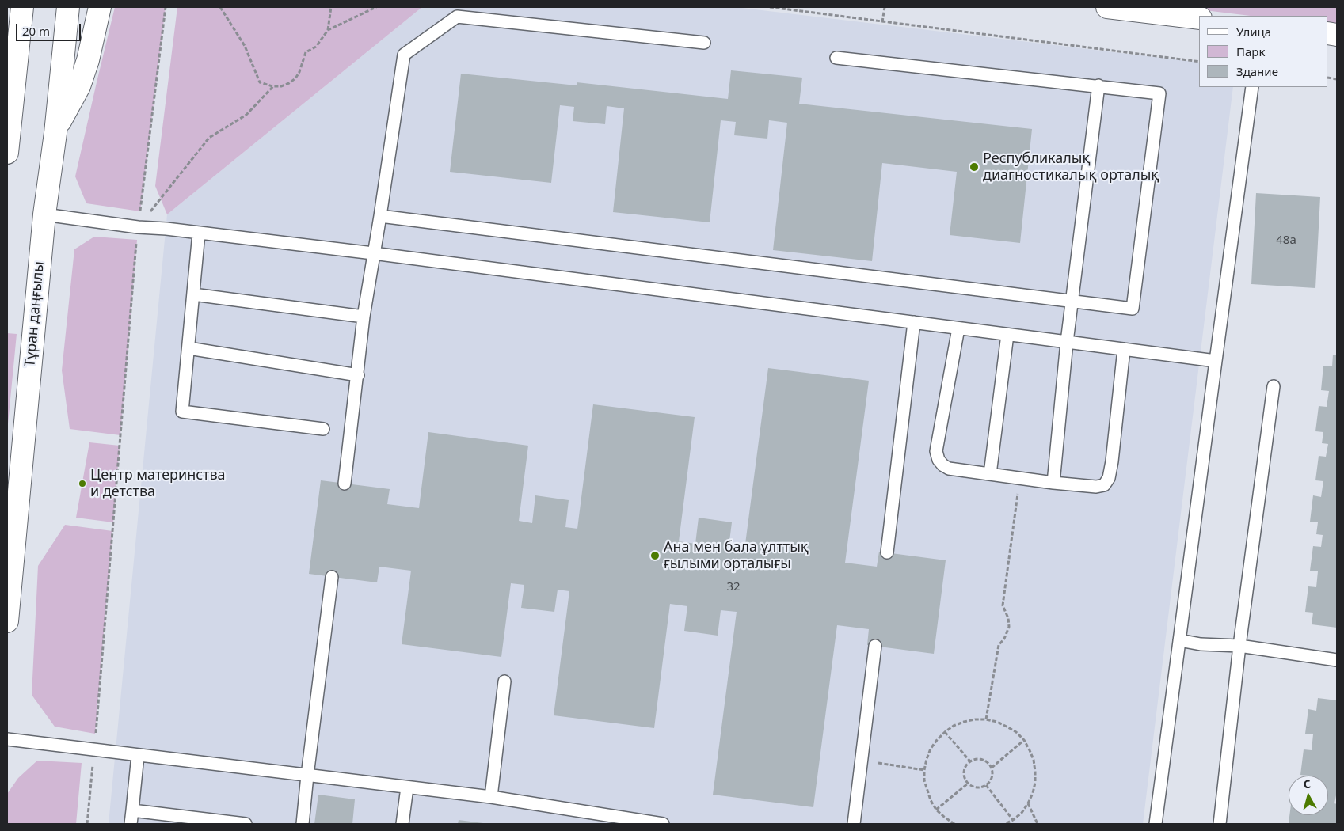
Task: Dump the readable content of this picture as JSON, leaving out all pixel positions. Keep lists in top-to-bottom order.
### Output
{
  "streets": {
    "main road": ["Тұран даңғылы"]
  },
  "places": ["Республикалық диагностикалық орталық", "Центр материнства и детства", "Ана мен бала ұлттық ғылыми орталығы"],
  "house_numbers": ["48а", "32"],
  "legend": ["Улица", "Парк", "Здание"],
  "scale_bar": "20 m",
  "north": "top"
}
